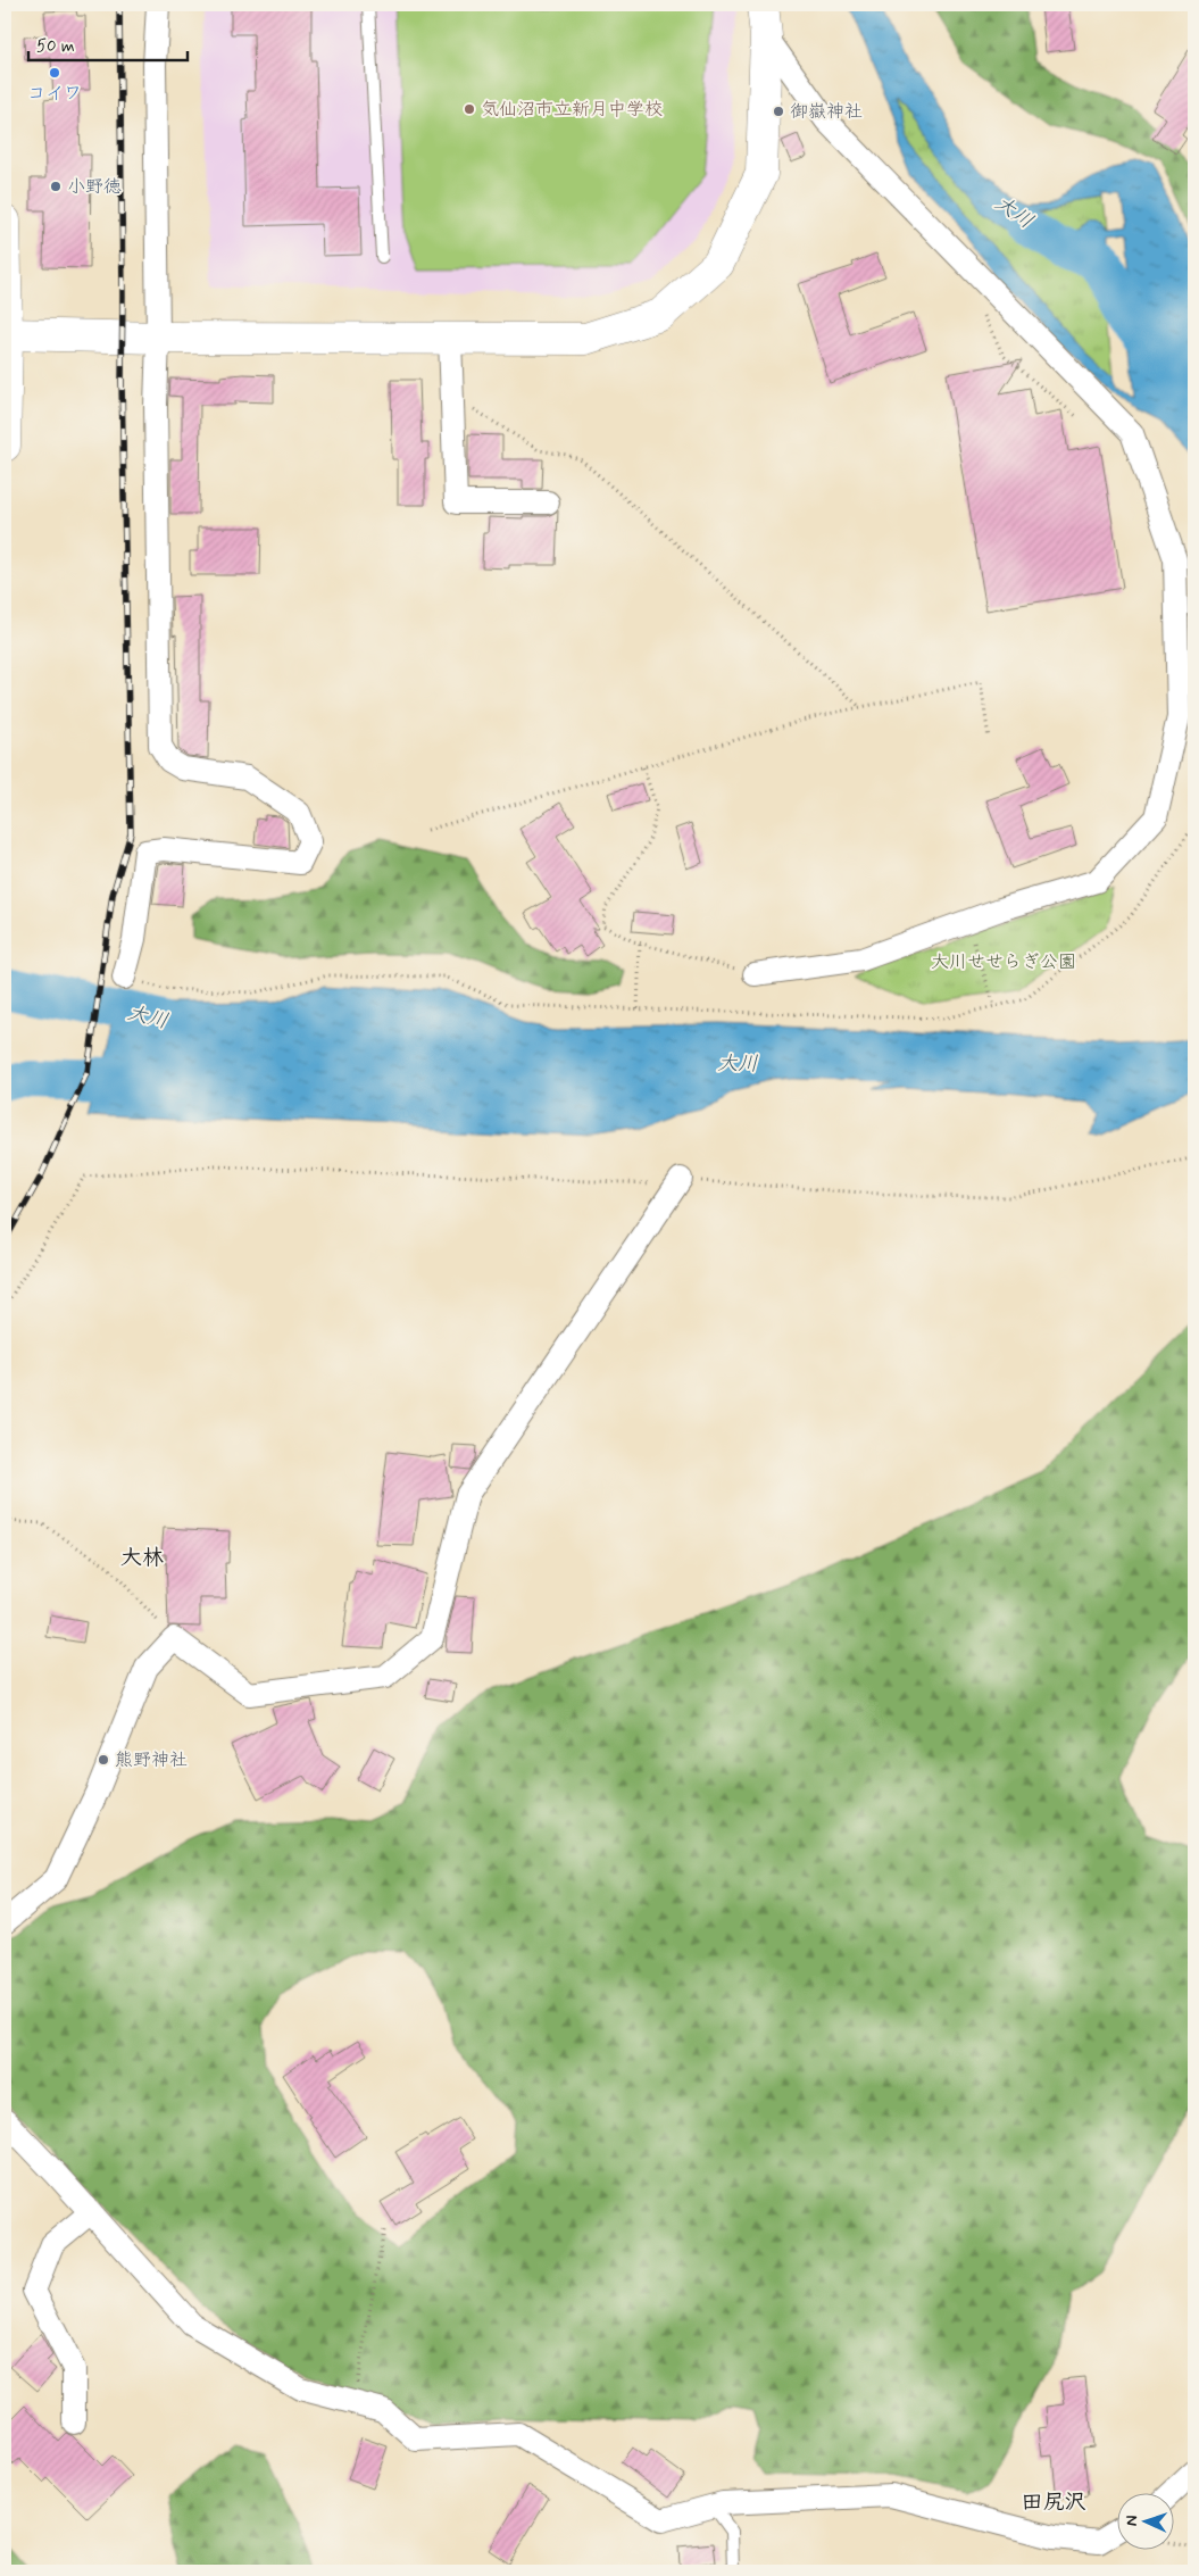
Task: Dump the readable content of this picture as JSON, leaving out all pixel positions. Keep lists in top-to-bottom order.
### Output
{
  "districts": ["大林", "田尻沢"],
  "water": ["大川"],
  "parks": ["大川せせらぎ公園"],
  "places": [
    "コイワ",
    "気仙沼市立新月中学校",
    "御嶽神社",
    "小野徳",
    "熊野神社"
  ],
  "scale_bar": "50 m",
  "north": "left"
}
